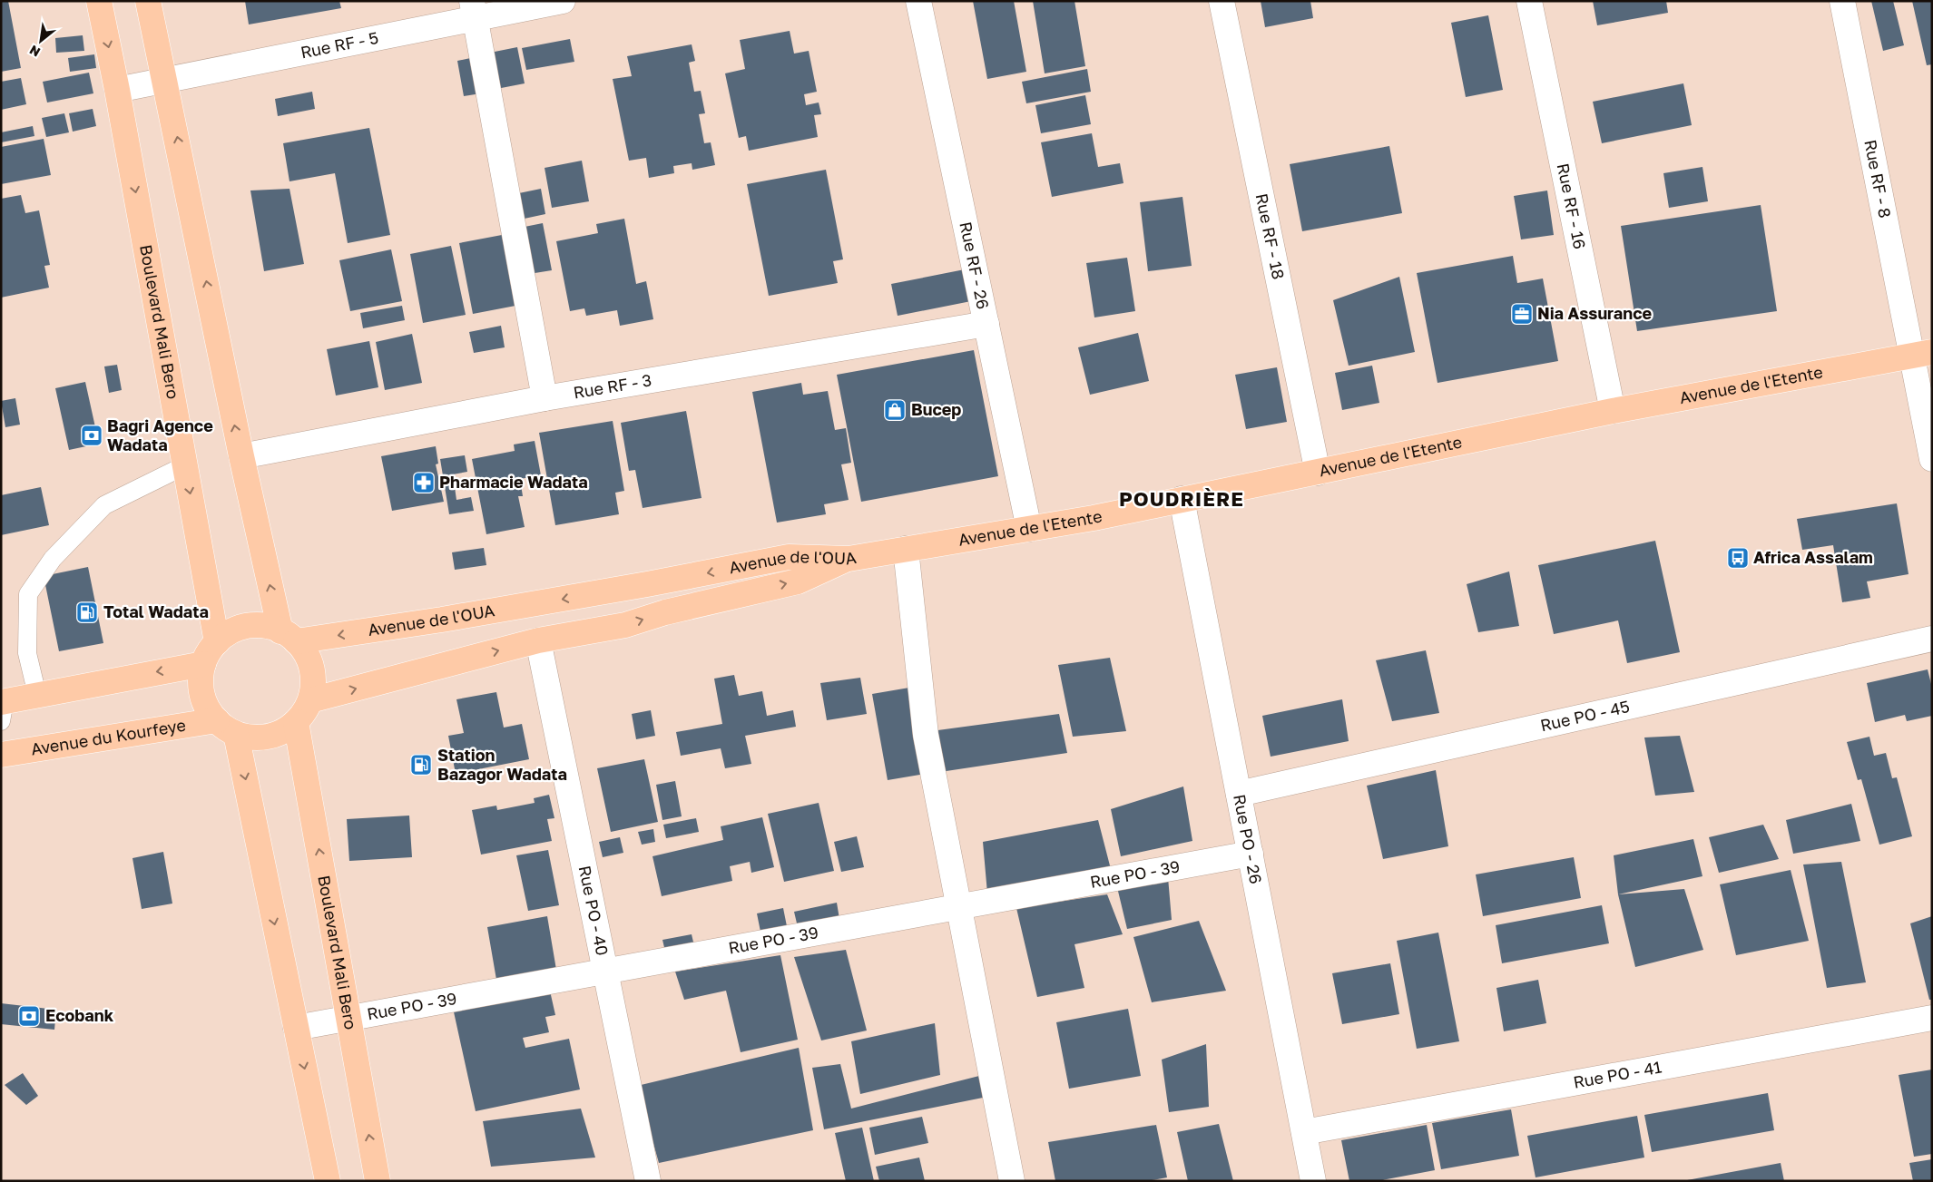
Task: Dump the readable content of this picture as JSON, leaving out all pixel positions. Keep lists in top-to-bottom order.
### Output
{
  "streets": {
    "main road": [
      "Boulevard Mali Bero",
      "Avenue de l'Etente",
      "Avenue de l'OUA",
      "Avenue du Kourfeye"
    ],
    "street": [
      "Rue RF - 5",
      "Rue RF - 8",
      "Rue RF - 16",
      "Rue RF - 18",
      "Rue RF - 26",
      "Rue RF - 3",
      "Rue PO - 45",
      "Rue PO - 26",
      "Rue PO - 39",
      "Rue PO - 40",
      "Rue PO - 41"
    ]
  },
  "crossings": [
    ["Rue RF - 5", "Boulevard Mali Bero"],
    ["Rue RF - 8", "Avenue de l'Etente"],
    ["Rue RF - 16", "Avenue de l'Etente"],
    ["Rue RF - 18", "Avenue de l'Etente"],
    ["Rue RF - 26", "Avenue de l'Etente"],
    ["Rue RF - 26", "Rue RF - 3"],
    ["Boulevard Mali Bero", "Avenue de l'OUA"],
    ["Boulevard Mali Bero", "Avenue du Kourfeye"],
    ["Boulevard Mali Bero", "Rue PO - 39"],
    ["Avenue de l'Etente", "Avenue de l'OUA"],
    ["Avenue de l'Etente", "Rue PO - 26"],
    ["Avenue de l'OUA", "Avenue du Kourfeye"],
    ["Avenue de l'OUA", "Rue PO - 40"],
    ["Rue PO - 45", "Rue PO - 26"],
    ["Rue PO - 26", "Rue PO - 39"],
    ["Rue PO - 26", "Rue PO - 41"],
    ["Rue PO - 39", "Rue PO - 40"]
  ],
  "districts": ["POUDRIÈRE"],
  "places": {
    "office": ["Nia Assurance"],
    "shop": ["Bucep"],
    "bank": ["Bagri Agence Wadata", "Ecobank"],
    "pharmacy": ["Pharmacie Wadata"],
    "bus stop": ["Africa Assalam"],
    "fuel station": ["Total Wadata", "Station Bazagor Wadata"]
  },
  "north": "bottom left"
}
